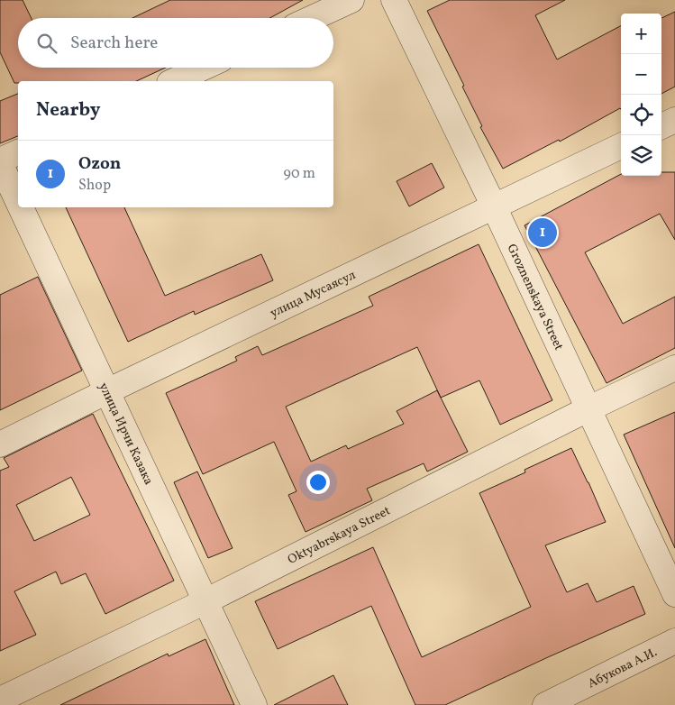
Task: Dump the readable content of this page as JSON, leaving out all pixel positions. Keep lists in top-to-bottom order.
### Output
{
  "streets": {
    "street": [
      "улица Мусаясул",
      "Groznenskaya Street",
      "улица Ирчи Казака",
      "Oktyabrskaya Street",
      "Абукова А.И."
    ]
  },
  "crossings": [
    ["улица Мусаясул", "Groznenskaya Street"],
    ["улица Мусаясул", "улица Ирчи Казака"],
    ["Groznenskaya Street", "Oktyabrskaya Street"],
    ["улица Ирчи Казака", "Oktyabrskaya Street"]
  ],
  "page": {
    "map_buttons": ["+", "−"],
    "search": "Search here",
    "heading": "Nearby",
    "list": [
      {
        "mark": "1",
        "name": "Ozon",
        "note": "Shop",
        "value": "90 m"
      }
    ],
    "pins": "1"
  }
}
